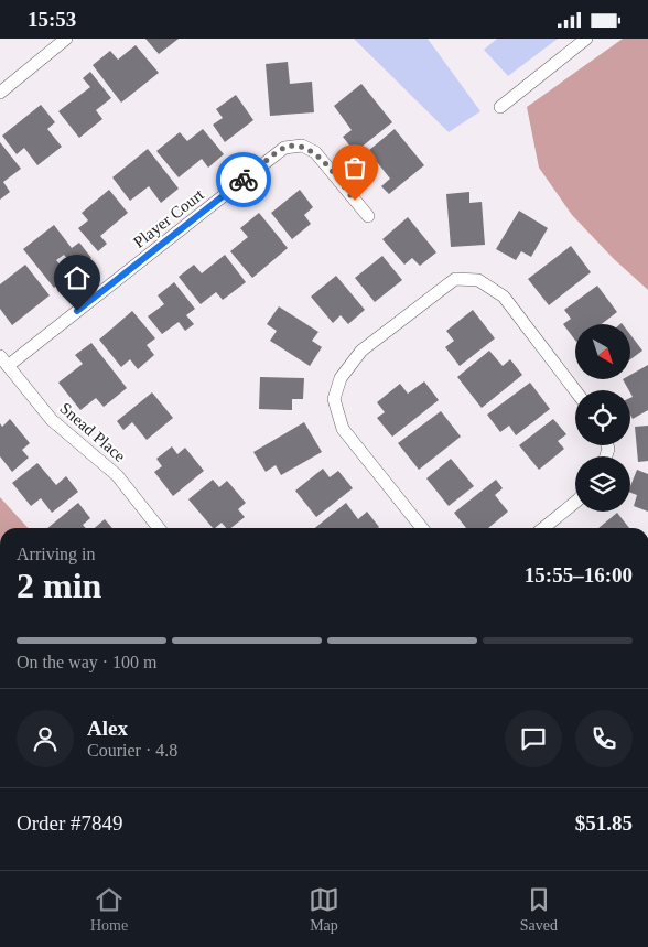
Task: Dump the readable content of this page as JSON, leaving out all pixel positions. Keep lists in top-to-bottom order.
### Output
{
  "streets": {
    "street": ["Player Court", "Snead Place"]
  },
  "crossings": [
    ["Player Court", "Snead Place"]
  ],
  "north": "bottom right",
  "page": {
    "status": "15:53",
    "heading": ["2 min", "Arriving in", "15:55–16:00"],
    "panel": [
      "Alex",
      "Courier · 4.8",
      "Order #7849",
      "$51.85"
    ],
    "bar": "On the way · 100 m",
    "tabs": ["Home", "Map", "Saved"]
  }
}
